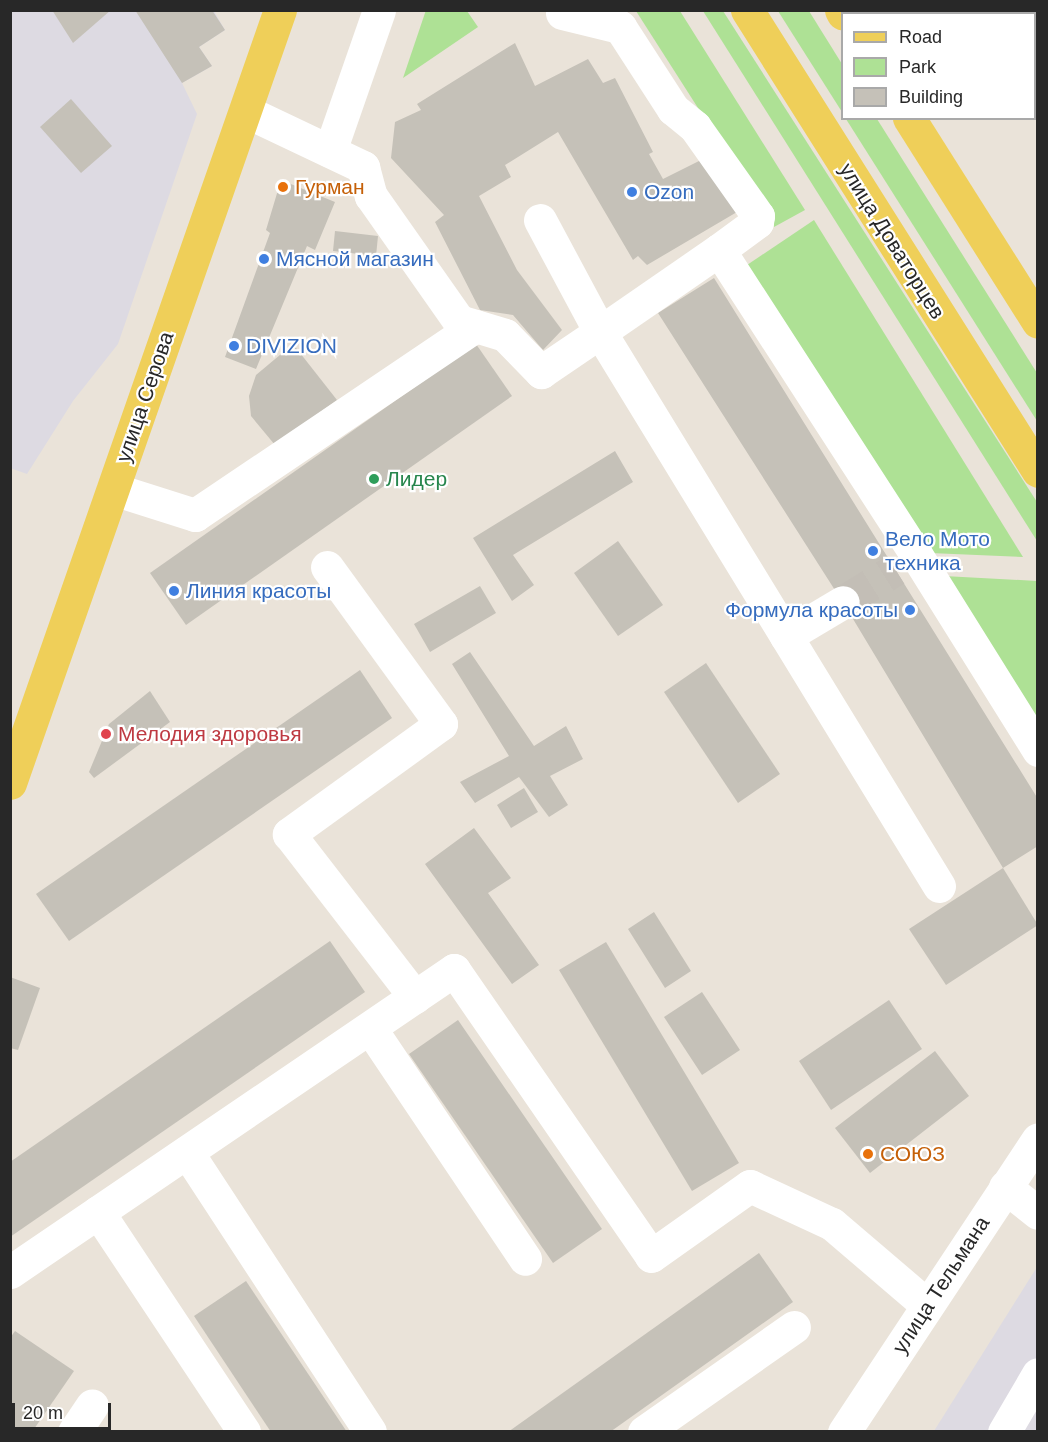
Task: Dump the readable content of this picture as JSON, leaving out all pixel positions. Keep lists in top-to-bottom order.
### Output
{
  "streets": {
    "main road": ["улица Доваторцев", "улица Серова"],
    "street": ["улица Тельмана"]
  },
  "places": [
    "Гурман",
    "Ozon",
    "Мясной магазин",
    "DIVIZION",
    "Лидер",
    "Вело Мото техника",
    "Линия красоты",
    "Формула красоты",
    "Мелодия здоровья",
    "СОЮЗ"
  ],
  "legend": ["Road", "Park", "Building"],
  "scale_bar": "20 m"
}
